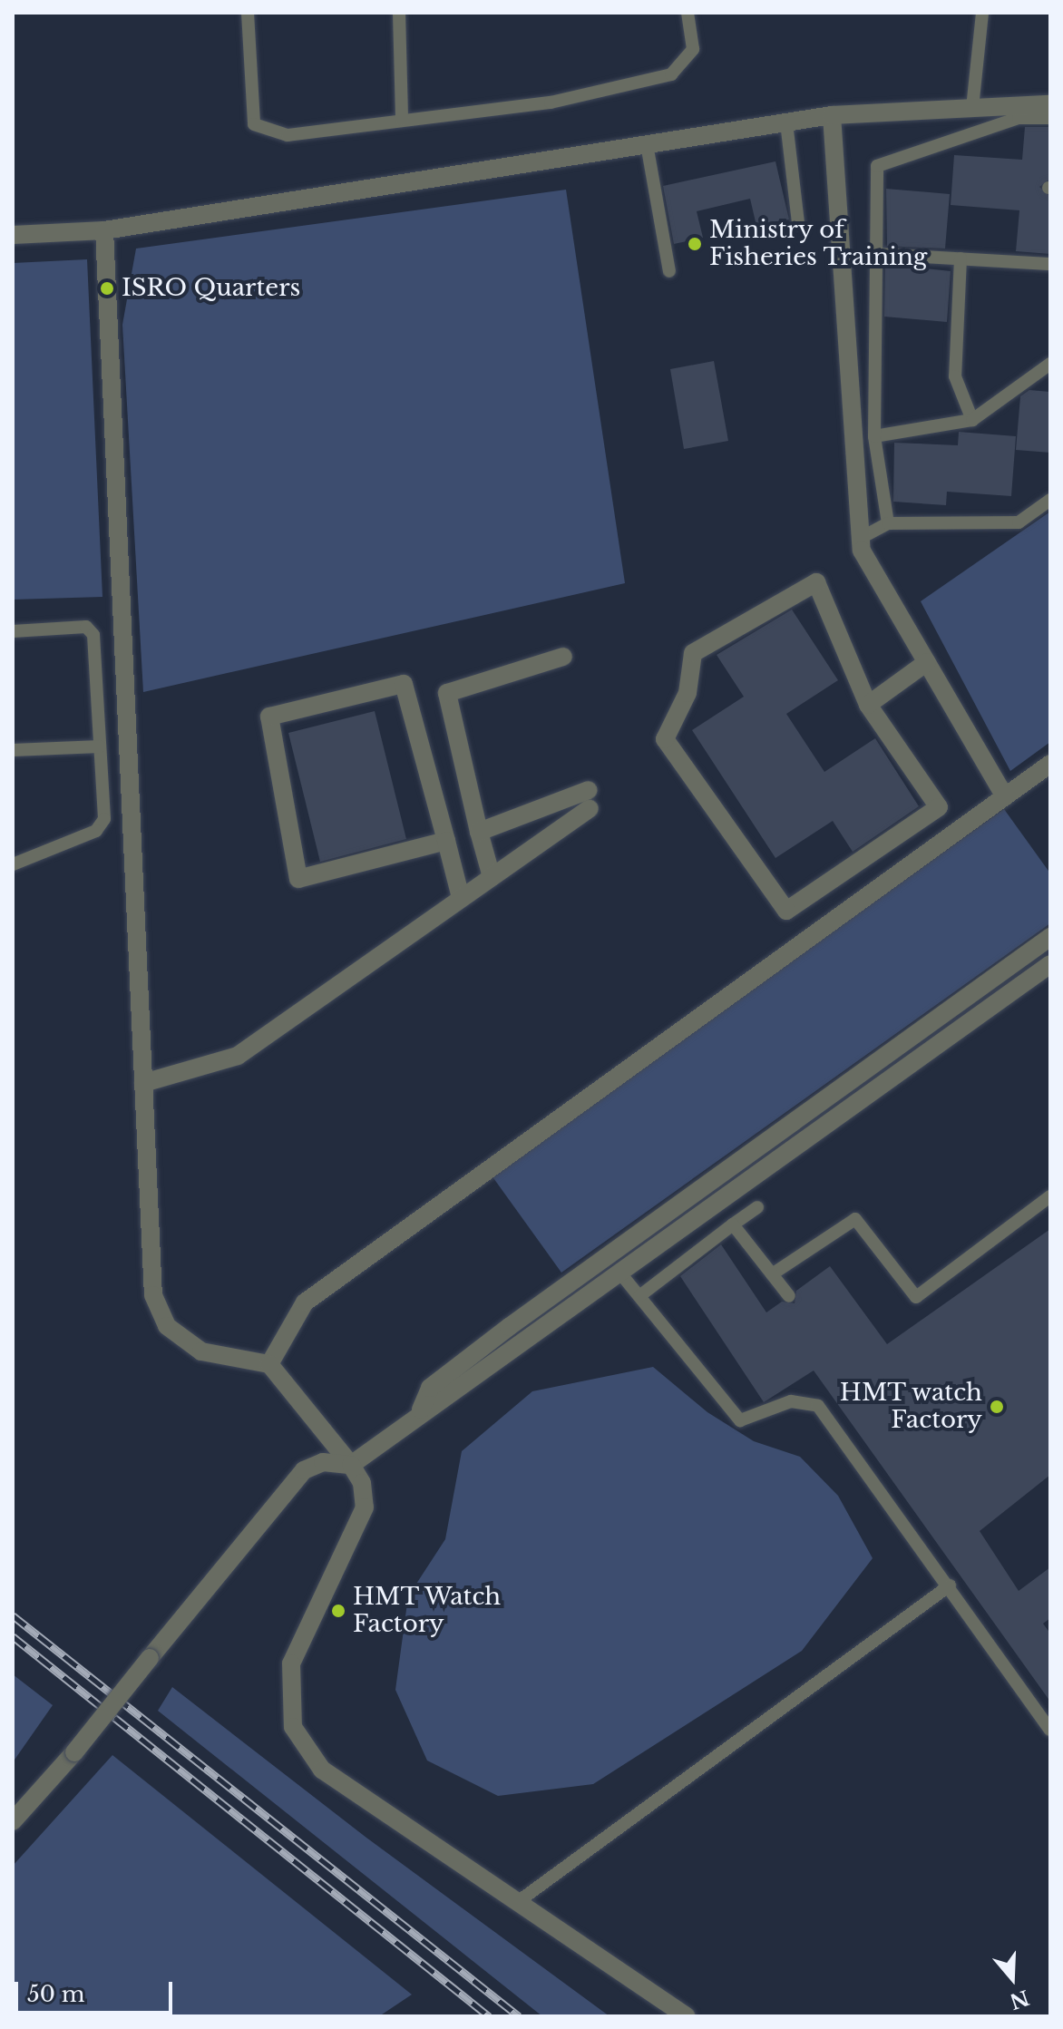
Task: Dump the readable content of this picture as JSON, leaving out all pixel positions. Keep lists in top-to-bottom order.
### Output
{
  "places": [
    "Ministry of Fisheries Training",
    "ISRO Quarters",
    "HMT watch Factory",
    "HMT Watch Factory"
  ],
  "scale_bar": "50 m",
  "north": "bottom"
}
